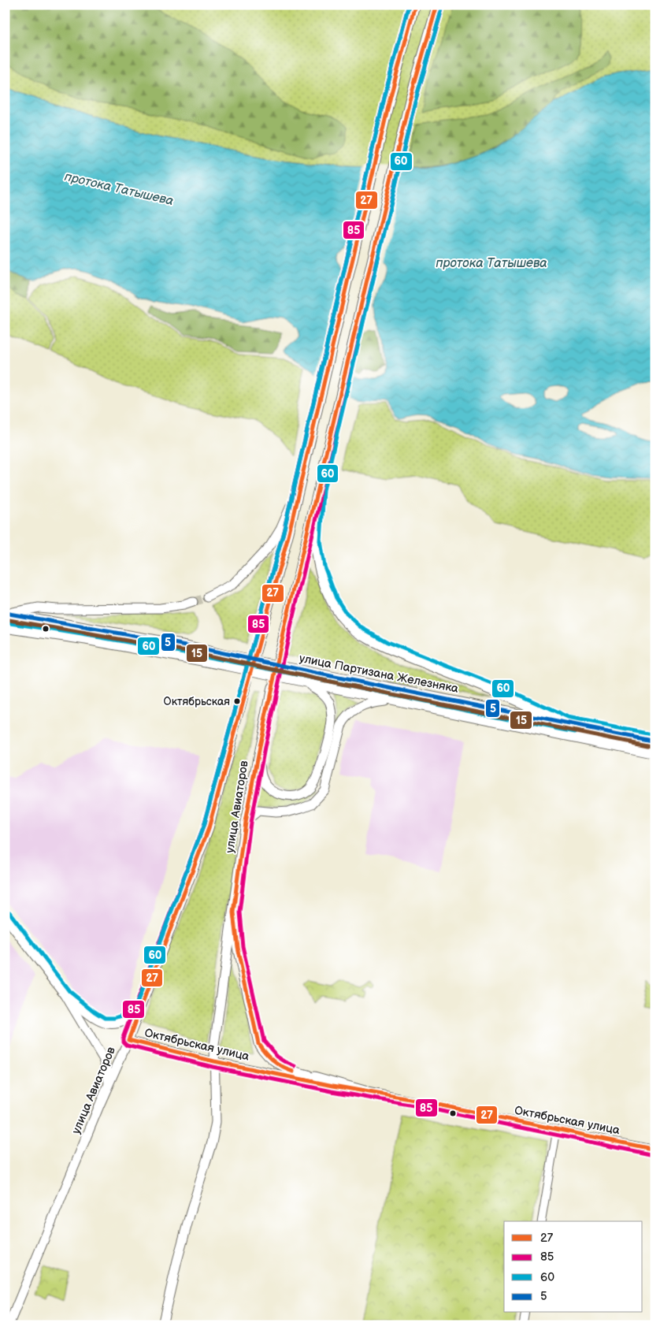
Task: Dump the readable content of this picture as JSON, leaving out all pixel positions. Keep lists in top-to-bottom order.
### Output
{
  "streets": {
    "main road": ["улица Партизана Железняка", "улица Авиаторов"],
    "street": ["Октябрьская улица"]
  },
  "crossings": [
    ["улица Авиаторов", "Октябрьская улица"]
  ],
  "water": ["протока Татышева"],
  "places": ["Октябрьская"],
  "lines": [
    "transit line 27",
    "transit line 85",
    "transit line 60",
    "transit line 5",
    "transit line 15"
  ],
  "legend": [
    "27",
    "85",
    "60",
    "5"
  ]
}
